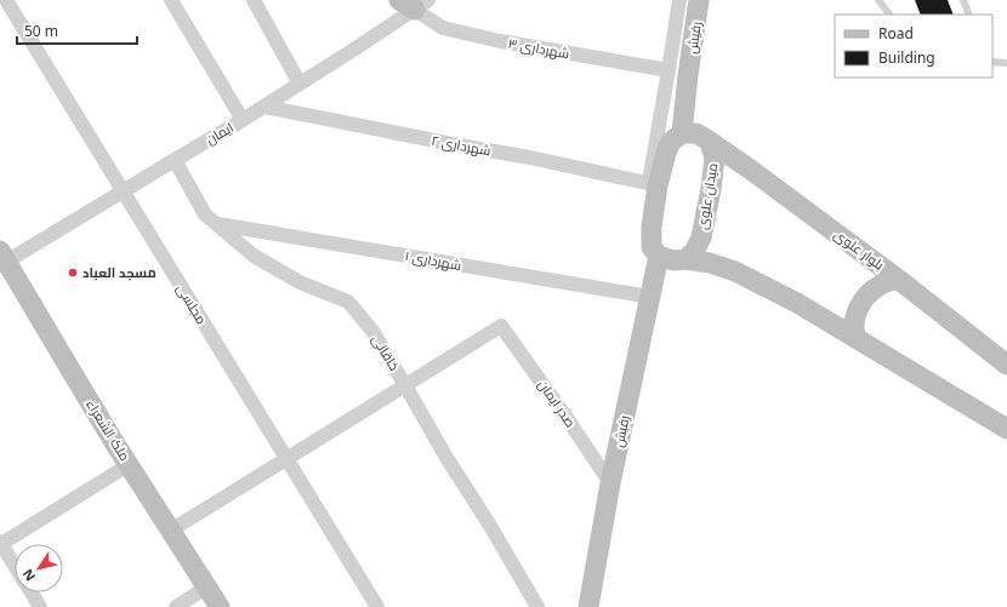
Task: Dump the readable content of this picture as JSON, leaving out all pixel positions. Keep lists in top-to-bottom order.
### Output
{
  "streets": {
    "main road": [
      "رفیش",
      "میدان علوی",
      "بلوار علوی",
      "ملک الشعراء"
    ],
    "street": [
      "شهرداری ۳",
      "ایمان",
      "شهرداری ۲",
      "شهرداری ۱",
      "مجلسی",
      "خاقانی",
      "صدر ایمان"
    ]
  },
  "crossings": [
    ["رفیش", "شهرداری ۱"],
    ["رفیش", "صدر ایمان"],
    ["شهرداری ۳", "ایمان"],
    ["ایمان", "شهرداری ۲"],
    ["ایمان", "مجلسی"],
    ["ایمان", "خاقانی"],
    ["ایمان", "ملک الشعراء"],
    ["میدان علوی", "بلوار علوی"],
    ["شهرداری ۱", "خاقانی"],
    ["خاقانی", "صدر ایمان"]
  ],
  "places": ["مسجد العباد"],
  "legend": ["Road", "Building"],
  "scale_bar": "50 m",
  "north": "bottom left"
}
